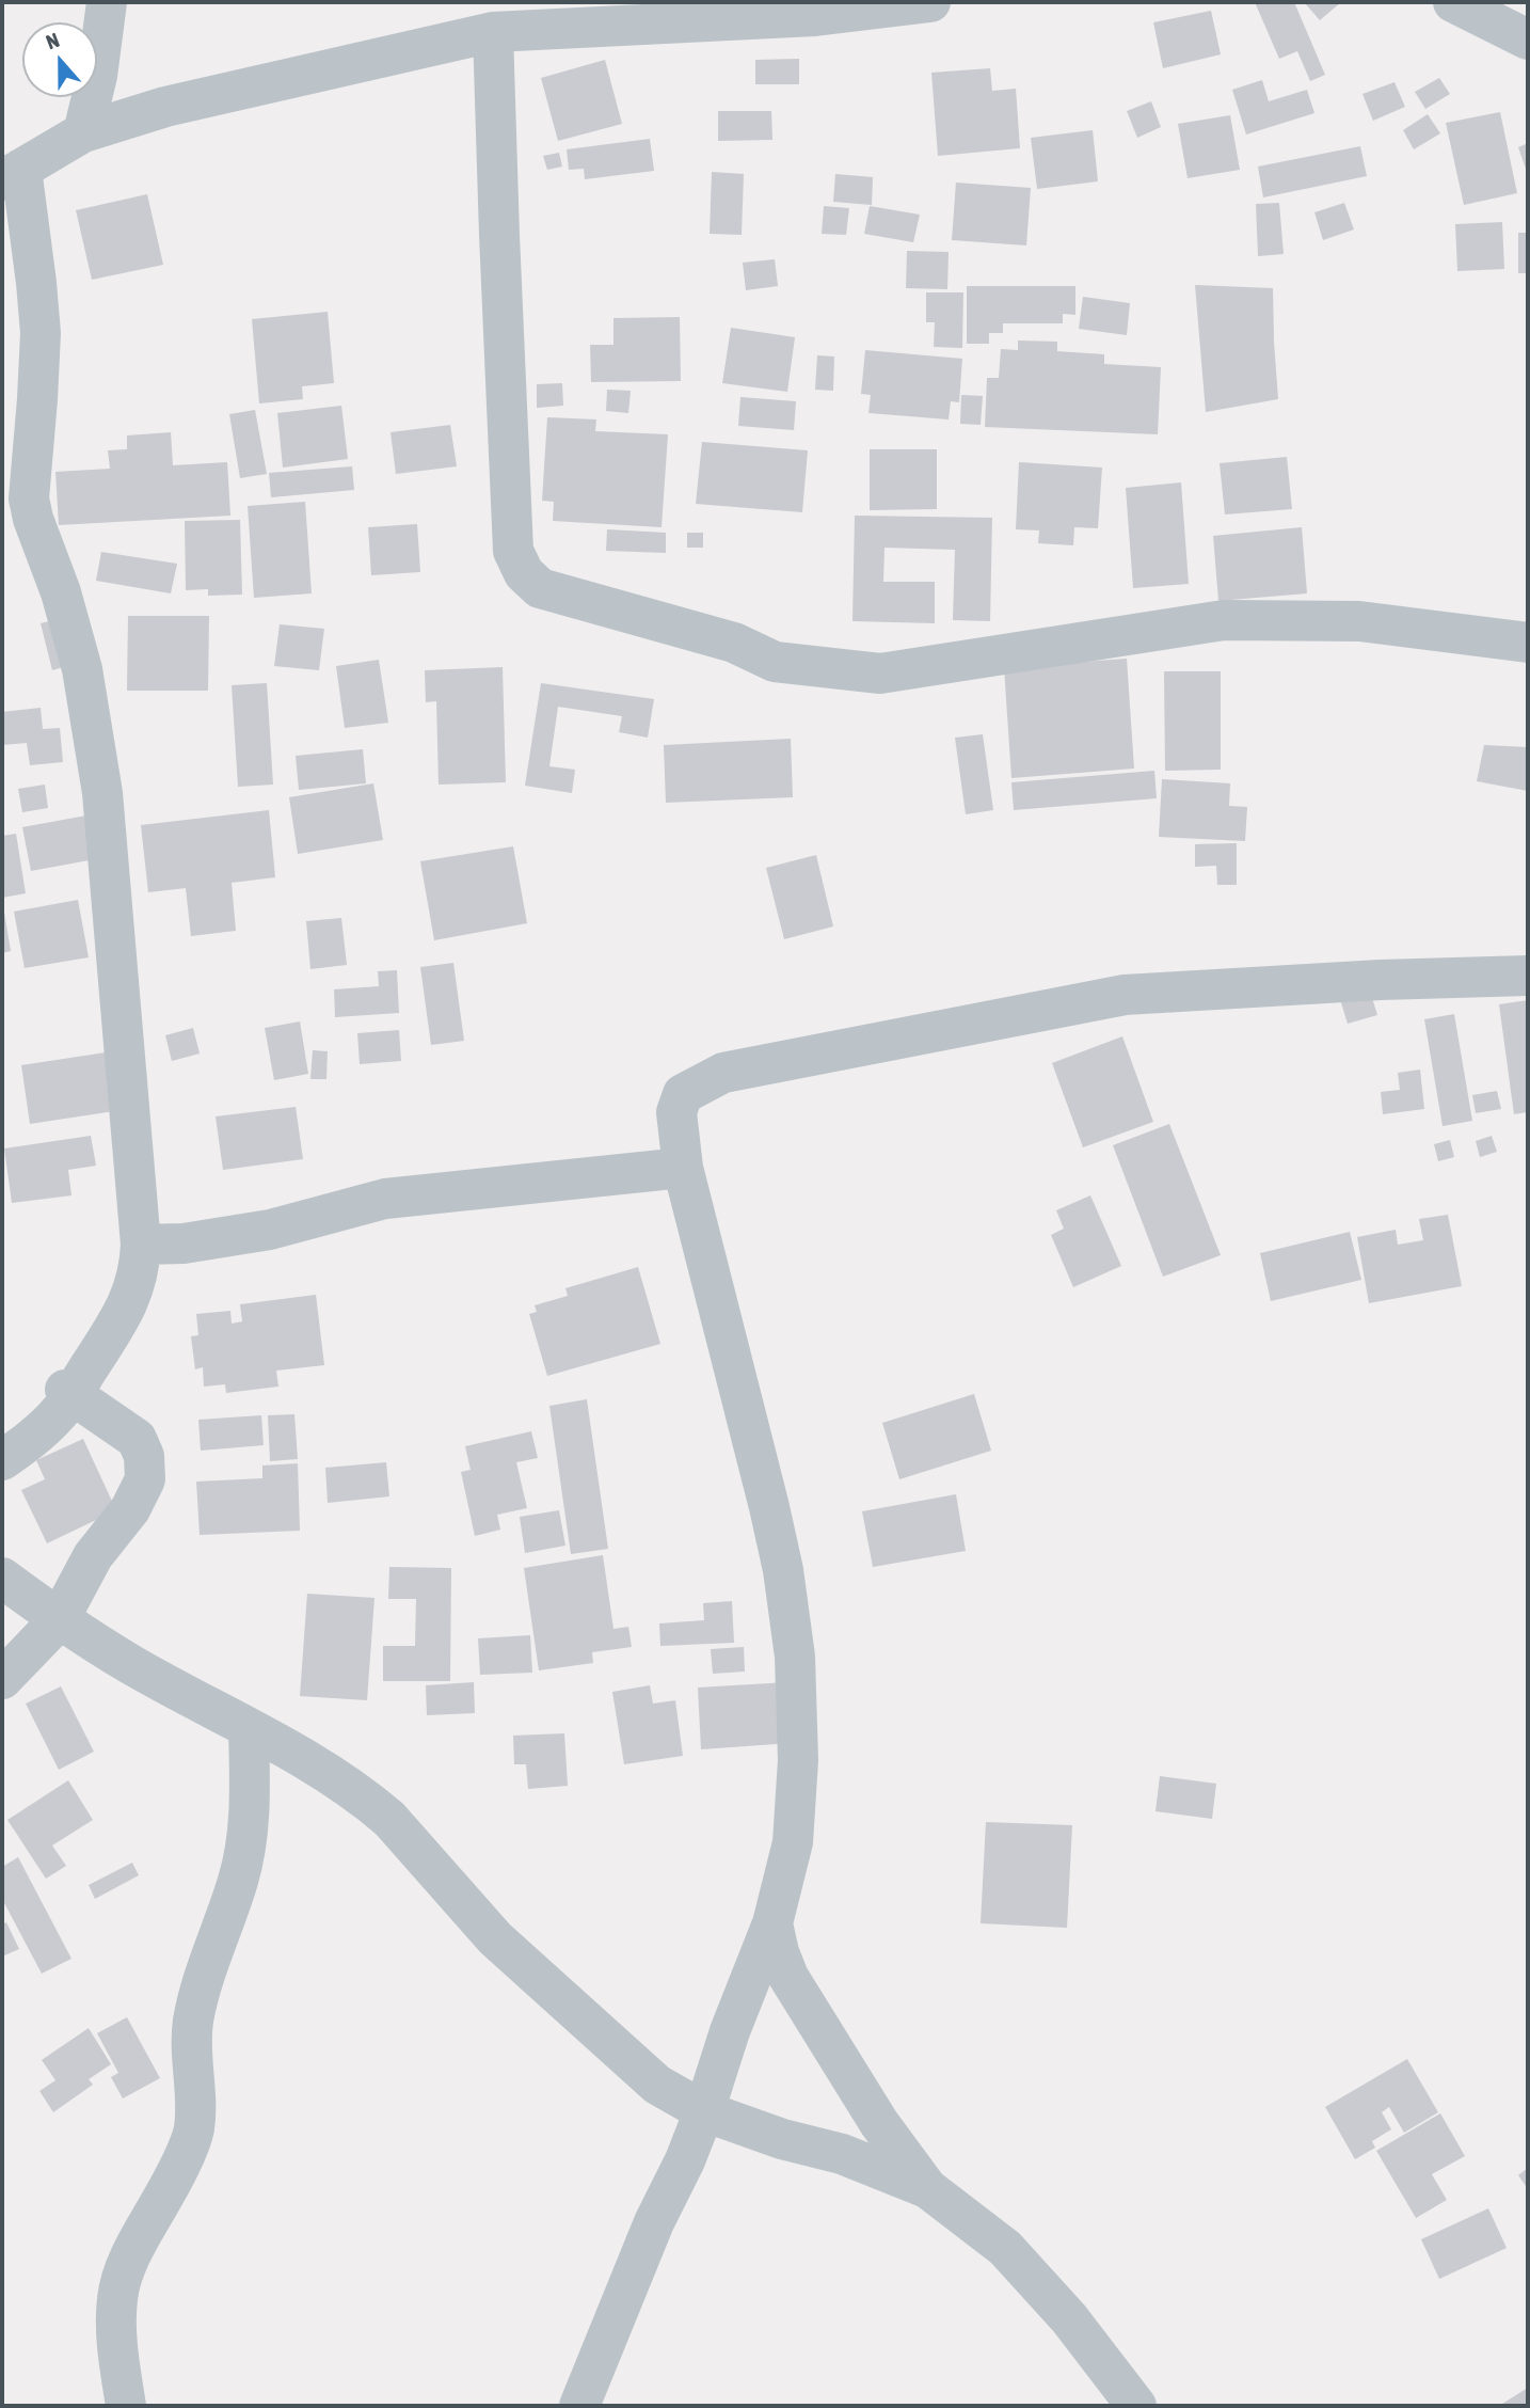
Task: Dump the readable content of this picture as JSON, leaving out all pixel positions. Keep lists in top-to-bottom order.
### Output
{
  "north": "top"
}
